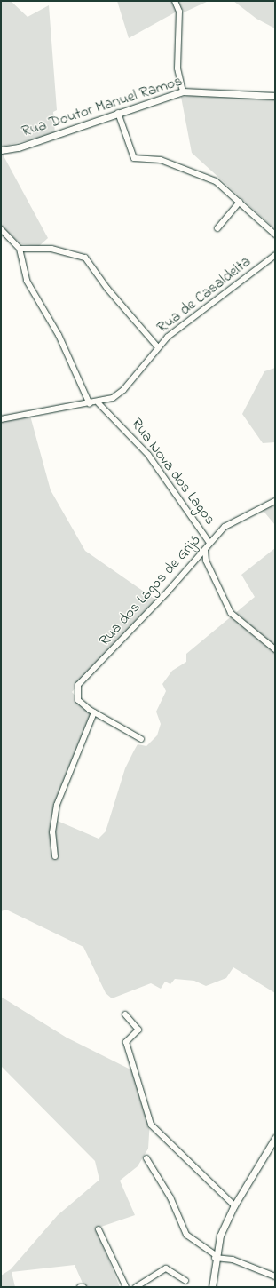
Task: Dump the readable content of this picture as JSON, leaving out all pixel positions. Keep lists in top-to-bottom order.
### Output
{
  "streets": {
    "main road": ["Rua Doutor Manuel Ramos"],
    "street": ["Rua de Casaldeita", "Rua Nova dos Lagos", "Rua dos Lagos de Grijó"]
  },
  "crossings": [
    ["Rua de Casaldeita", "Rua Nova dos Lagos"],
    ["Rua Nova dos Lagos", "Rua dos Lagos de Grijó"]
  ]
}
